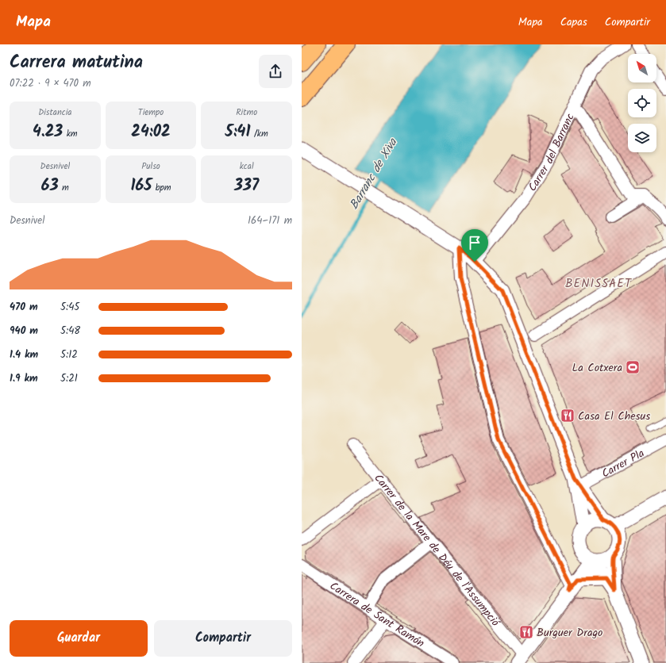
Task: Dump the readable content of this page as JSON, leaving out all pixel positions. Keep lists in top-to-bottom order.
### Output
{
  "streets": {
    "street": [
      "Carrer del Barranc",
      "Carrer Pla",
      "Carrer de la Mare de Déu de l'Assumpció",
      "Carrera de Sant Ramón"
    ]
  },
  "districts": ["BENISSAET"],
  "water": ["Barranc de Xiva"],
  "places": {
    "sports": ["La Cotxera"],
    "restaurant": ["Casa El Chesus", "Burguer Drago"]
  },
  "north": "top left",
  "page": {
    "header": "Mapa",
    "nav": ["Mapa", "Capas", "Compartir"],
    "heading": ["Carrera matutina", "07:22 · 9 × 470 m"],
    "stats": [
      ["Distancia", "4.23 km"],
      ["Tiempo", "24:02"],
      ["Ritmo", "5:41 /km"],
      ["Desnivel", "63 m"],
      ["Pulso", "165 bpm"],
      ["kcal", "337"]
    ],
    "chart": ["Desnivel", "164–171 m"],
    "list": [
      {
        "name": "470 m",
        "note": "5:45"
      },
      {
        "name": "940 m",
        "note": "5:48"
      },
      {
        "name": "1.4 km",
        "note": "5:12"
      },
      {
        "name": "1.9 km",
        "note": "5:21"
      }
    ],
    "buttons": ["Guardar", "Compartir"]
  }
}
